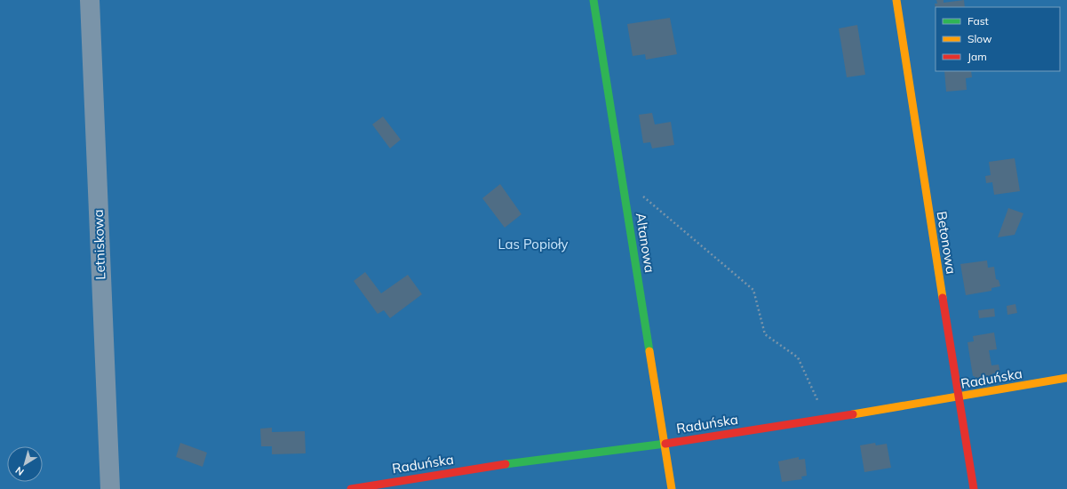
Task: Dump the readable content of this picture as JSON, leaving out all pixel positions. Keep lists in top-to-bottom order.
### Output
{
  "streets": {
    "street": [
      "Altanowa",
      "Betonowa",
      "Letniskowa",
      "Raduńska"
    ]
  },
  "crossings": [
    ["Altanowa", "Raduńska"],
    ["Betonowa", "Raduńska"]
  ],
  "parks": ["Las Popioły"],
  "legend": ["Fast", "Slow", "Jam"],
  "north": "bottom left"
}
